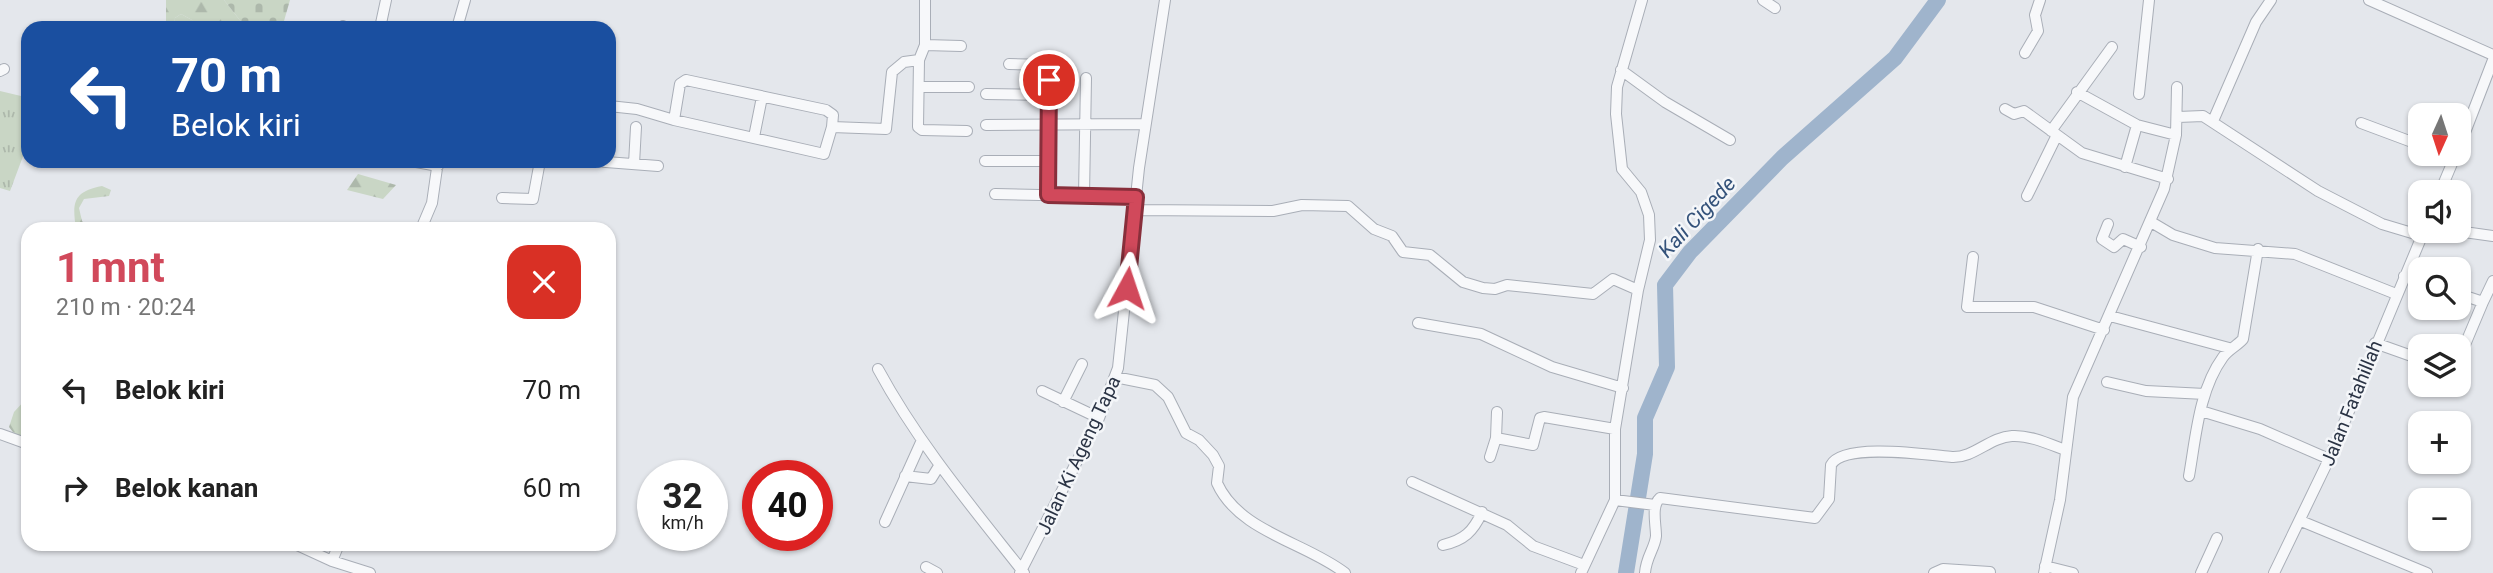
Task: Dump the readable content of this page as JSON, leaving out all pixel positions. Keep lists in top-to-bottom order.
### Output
{
  "streets": {
    "street": ["Jalan Fatahillah", "Jalan Ki Ageng Tapa"]
  },
  "water": ["Kali Cigede"],
  "north": "bottom",
  "page": {
    "turn": ["70 m", "Belok kiri"],
    "map_buttons": ["+", "−"],
    "heading": ["1 mnt", "210 m · 20:24"],
    "list": [
      {
        "name": "Belok kiri",
        "value": "70 m"
      },
      {
        "name": "Belok kanan",
        "value": "60 m"
      }
    ],
    "speed": "32 km/h",
    "limit": "40"
  }
}
